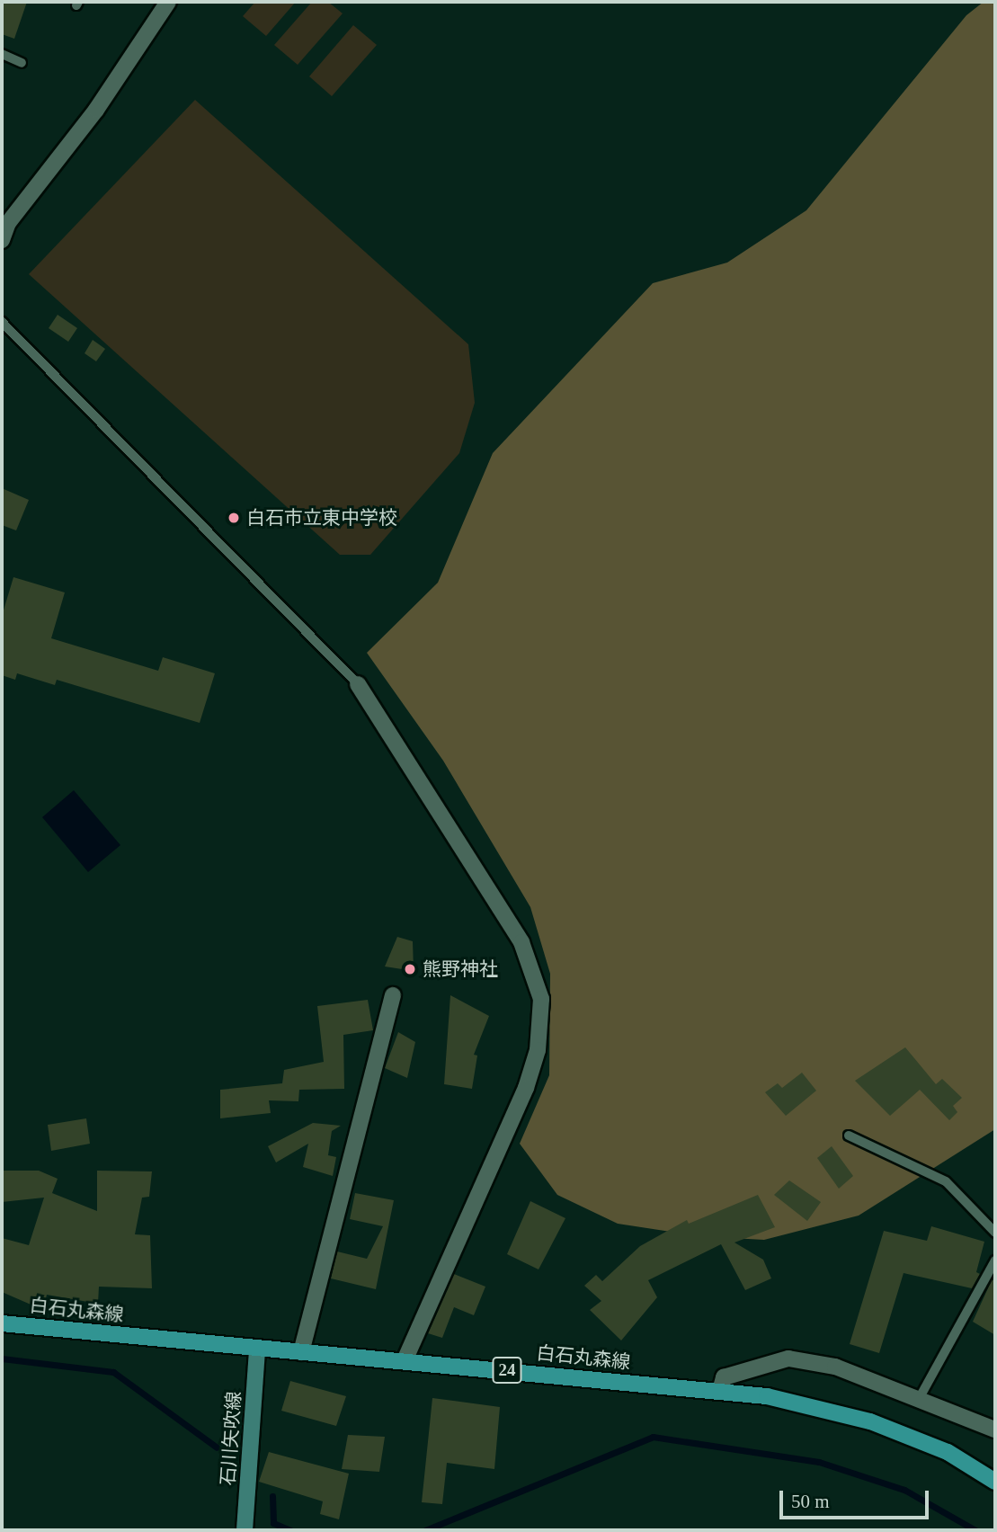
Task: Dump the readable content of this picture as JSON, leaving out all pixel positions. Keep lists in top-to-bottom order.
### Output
{
  "streets": {
    "main road": ["白石丸森線", "24", "石川矢吹線"]
  },
  "crossings": [
    ["白石丸森線", "石川矢吹線"]
  ],
  "places": ["白石市立東中学校", "熊野神社"],
  "scale_bar": "50 m"
}
